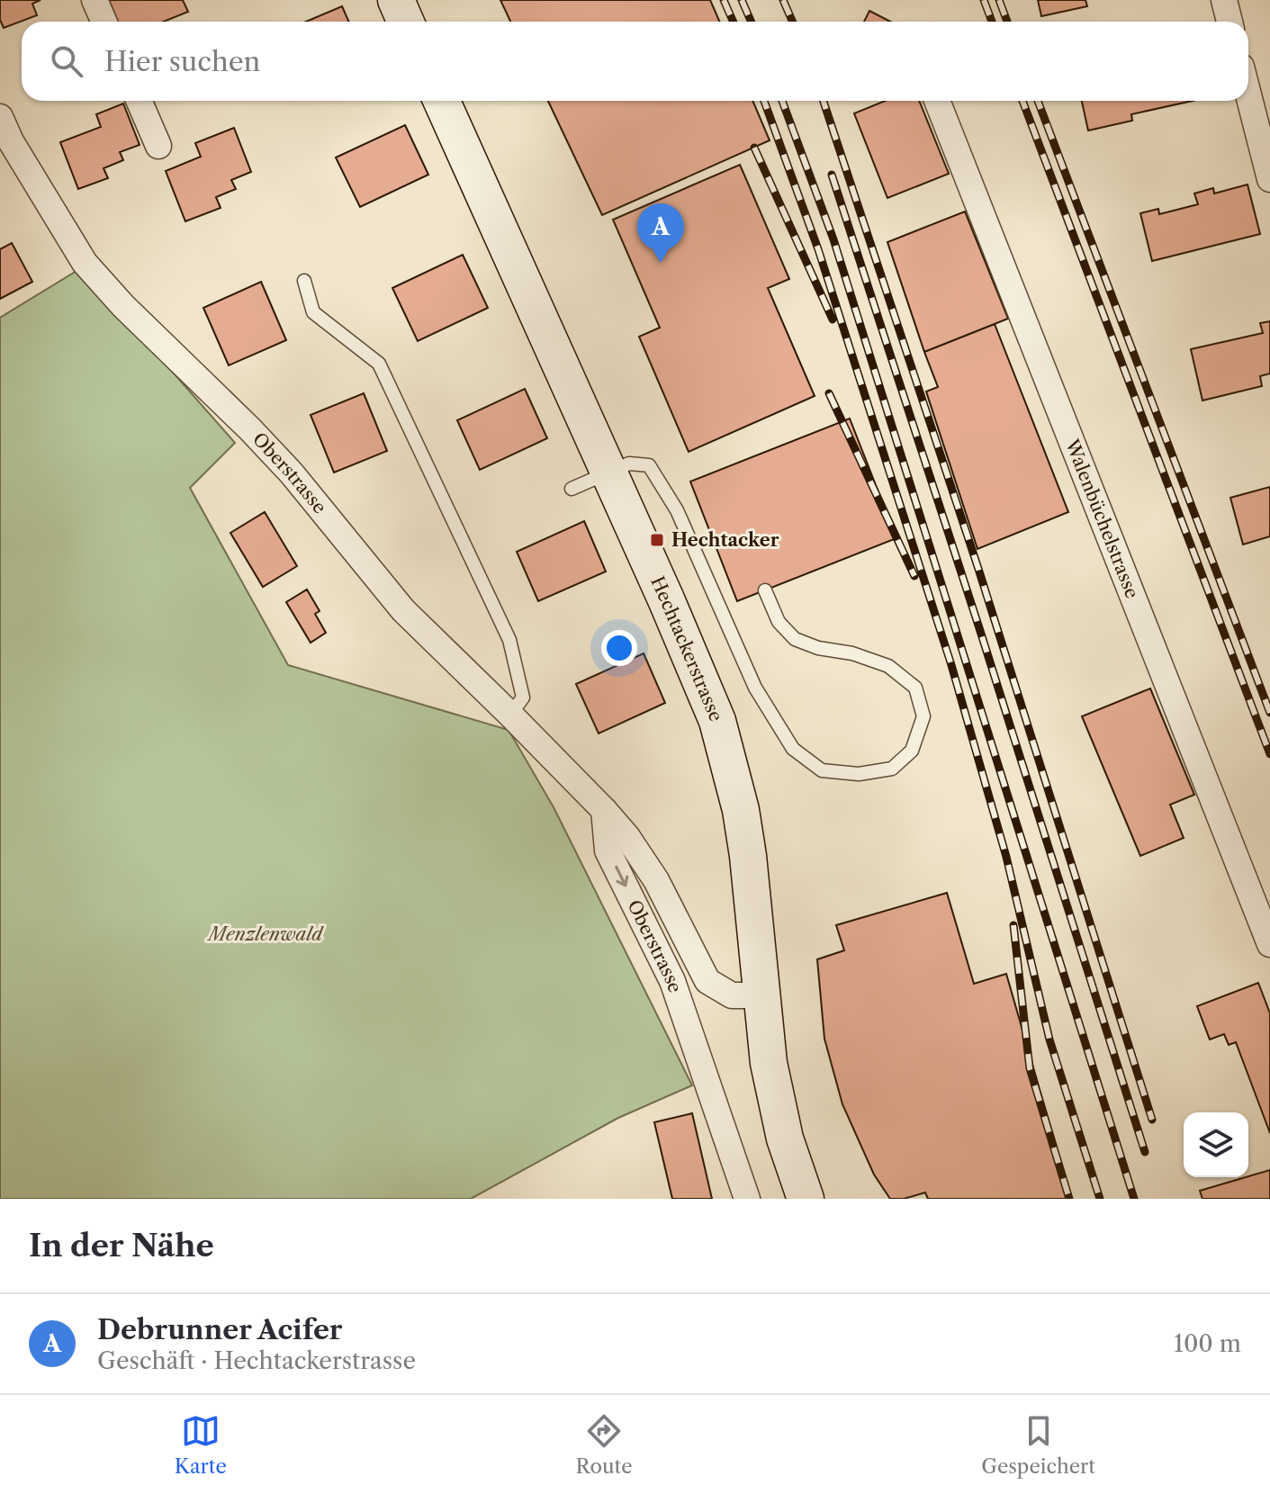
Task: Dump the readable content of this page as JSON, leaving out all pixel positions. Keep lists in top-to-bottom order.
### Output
{
  "streets": {
    "street": ["Oberstrasse", "Walenbüchelstrasse", "Hechtackerstrasse"]
  },
  "crossings": [
    ["Oberstrasse", "Hechtackerstrasse"]
  ],
  "parks": ["Menzlenwald"],
  "places": {
    "transit": ["Hechtacker"]
  },
  "page": {
    "search": "Hier suchen",
    "pins": "A",
    "heading": "In der Nähe",
    "list": [
      {
        "mark": "A",
        "name": "Debrunner Acifer",
        "note": "Geschäft · Hechtackerstrasse",
        "value": "100 m"
      }
    ],
    "nav": ["Karte", "Route", "Gespeichert"]
  }
}
